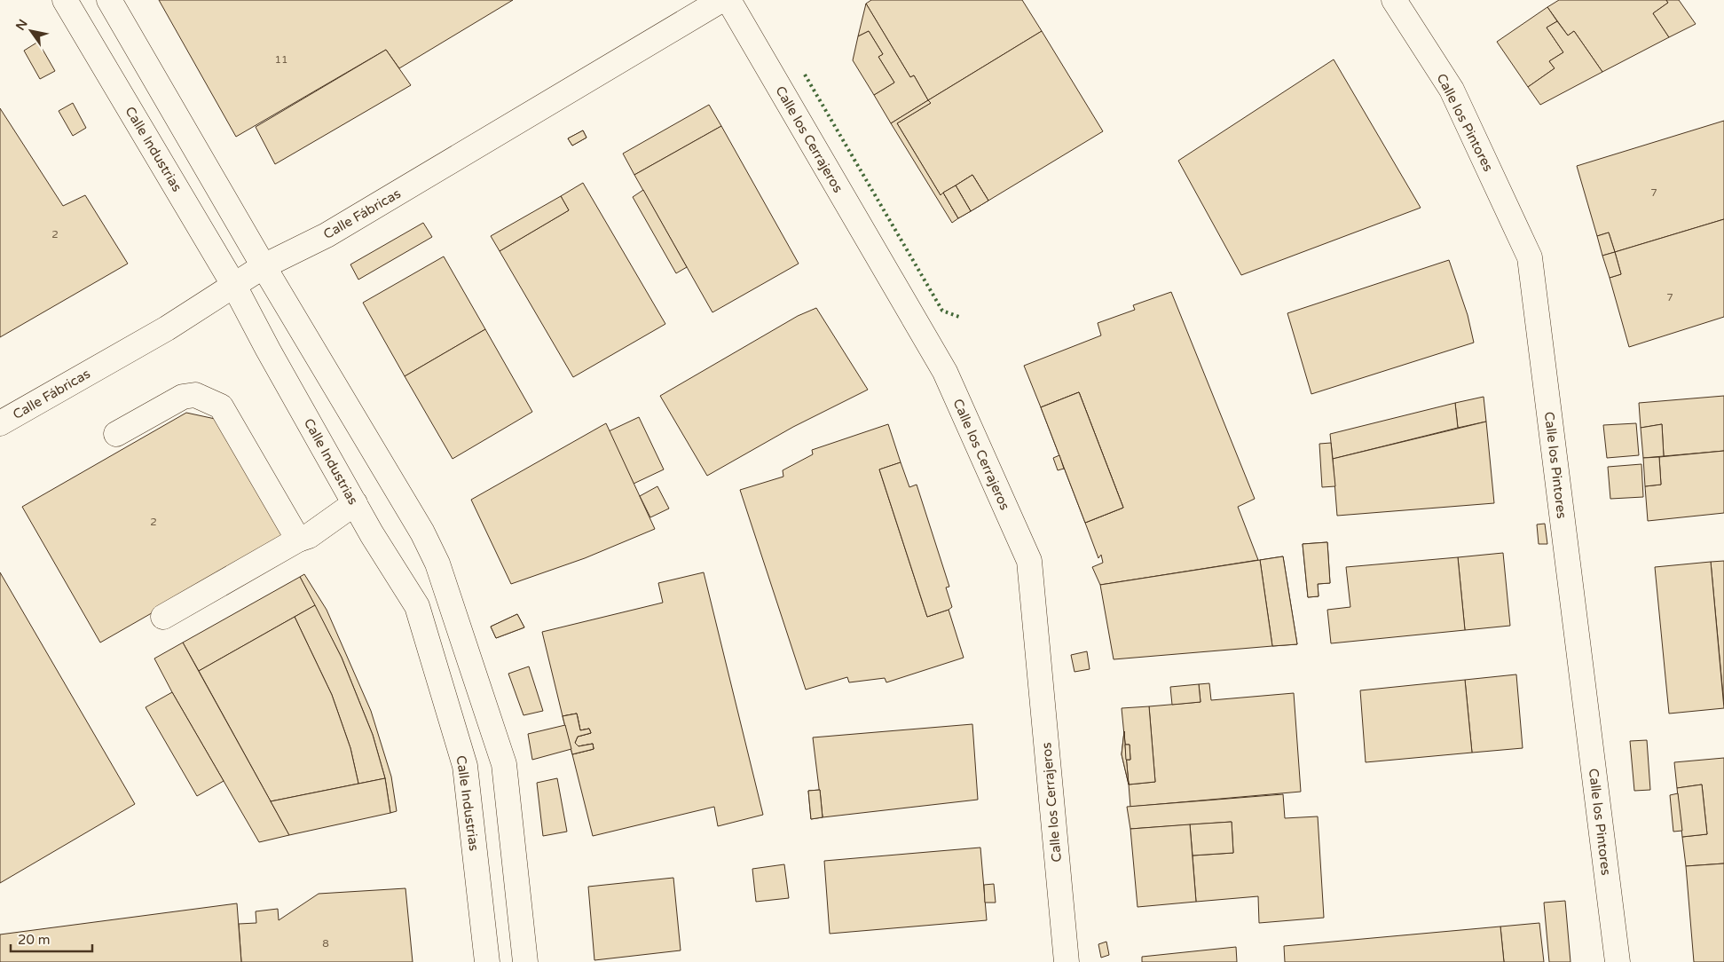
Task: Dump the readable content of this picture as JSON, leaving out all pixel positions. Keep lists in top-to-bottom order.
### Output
{
  "streets": {
    "street": [
      "Calle los Pintores",
      "Calle los Cerrajeros",
      "Calle Industrias",
      "Calle Fábricas"
    ]
  },
  "crossings": [
    ["Calle Industrias", "Calle Fábricas"]
  ],
  "house_numbers": [
    "11",
    "7",
    "2",
    "7",
    "2",
    "8"
  ],
  "scale_bar": "20 m",
  "north": "top left"
}
